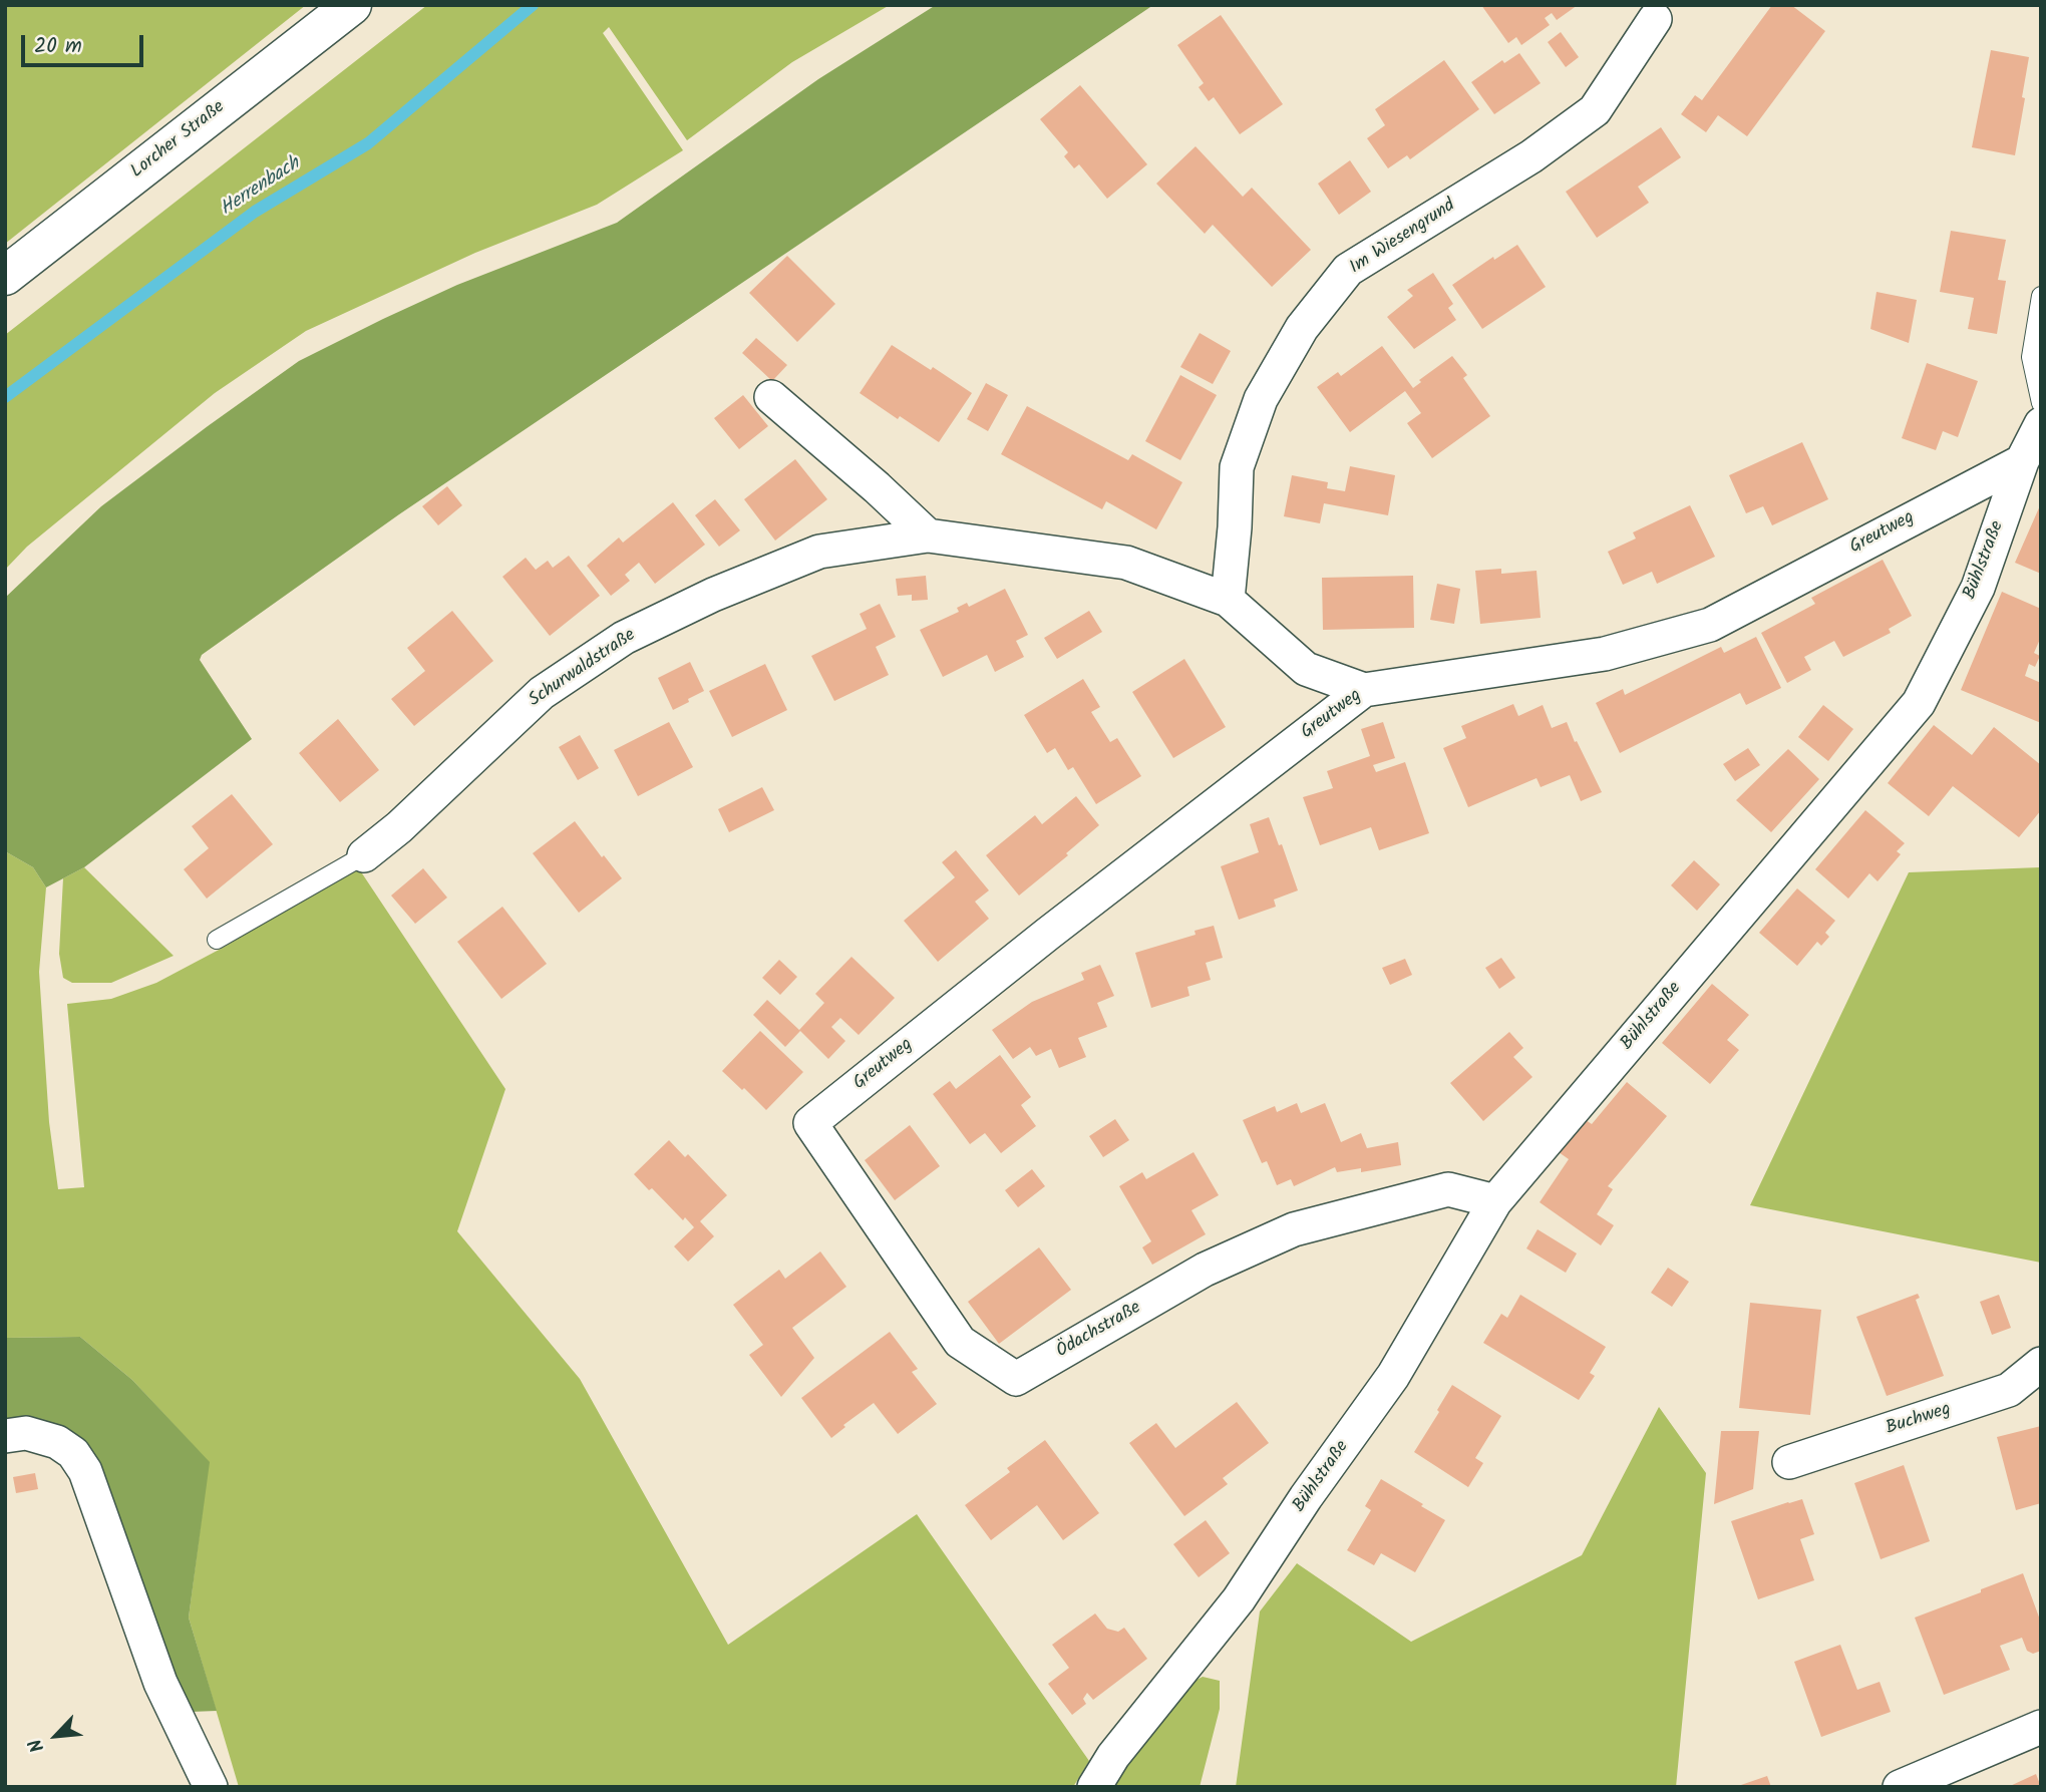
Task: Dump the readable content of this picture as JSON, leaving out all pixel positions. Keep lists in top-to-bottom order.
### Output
{
  "streets": {
    "main road": ["Lorcher Straße"],
    "street": [
      "Im Wiesengrund",
      "Greutweg",
      "Bühlstraße",
      "Schurwaldstraße",
      "Ödachstraße",
      "Buchweg"
    ]
  },
  "crossings": [
    ["Im Wiesengrund", "Schurwaldstraße"],
    ["Greutweg", "Bühlstraße"],
    ["Greutweg", "Schurwaldstraße"],
    ["Greutweg", "Ödachstraße"],
    ["Bühlstraße", "Ödachstraße"]
  ],
  "water": ["Herrenbach"],
  "scale_bar": "20 m",
  "north": "bottom left"
}
